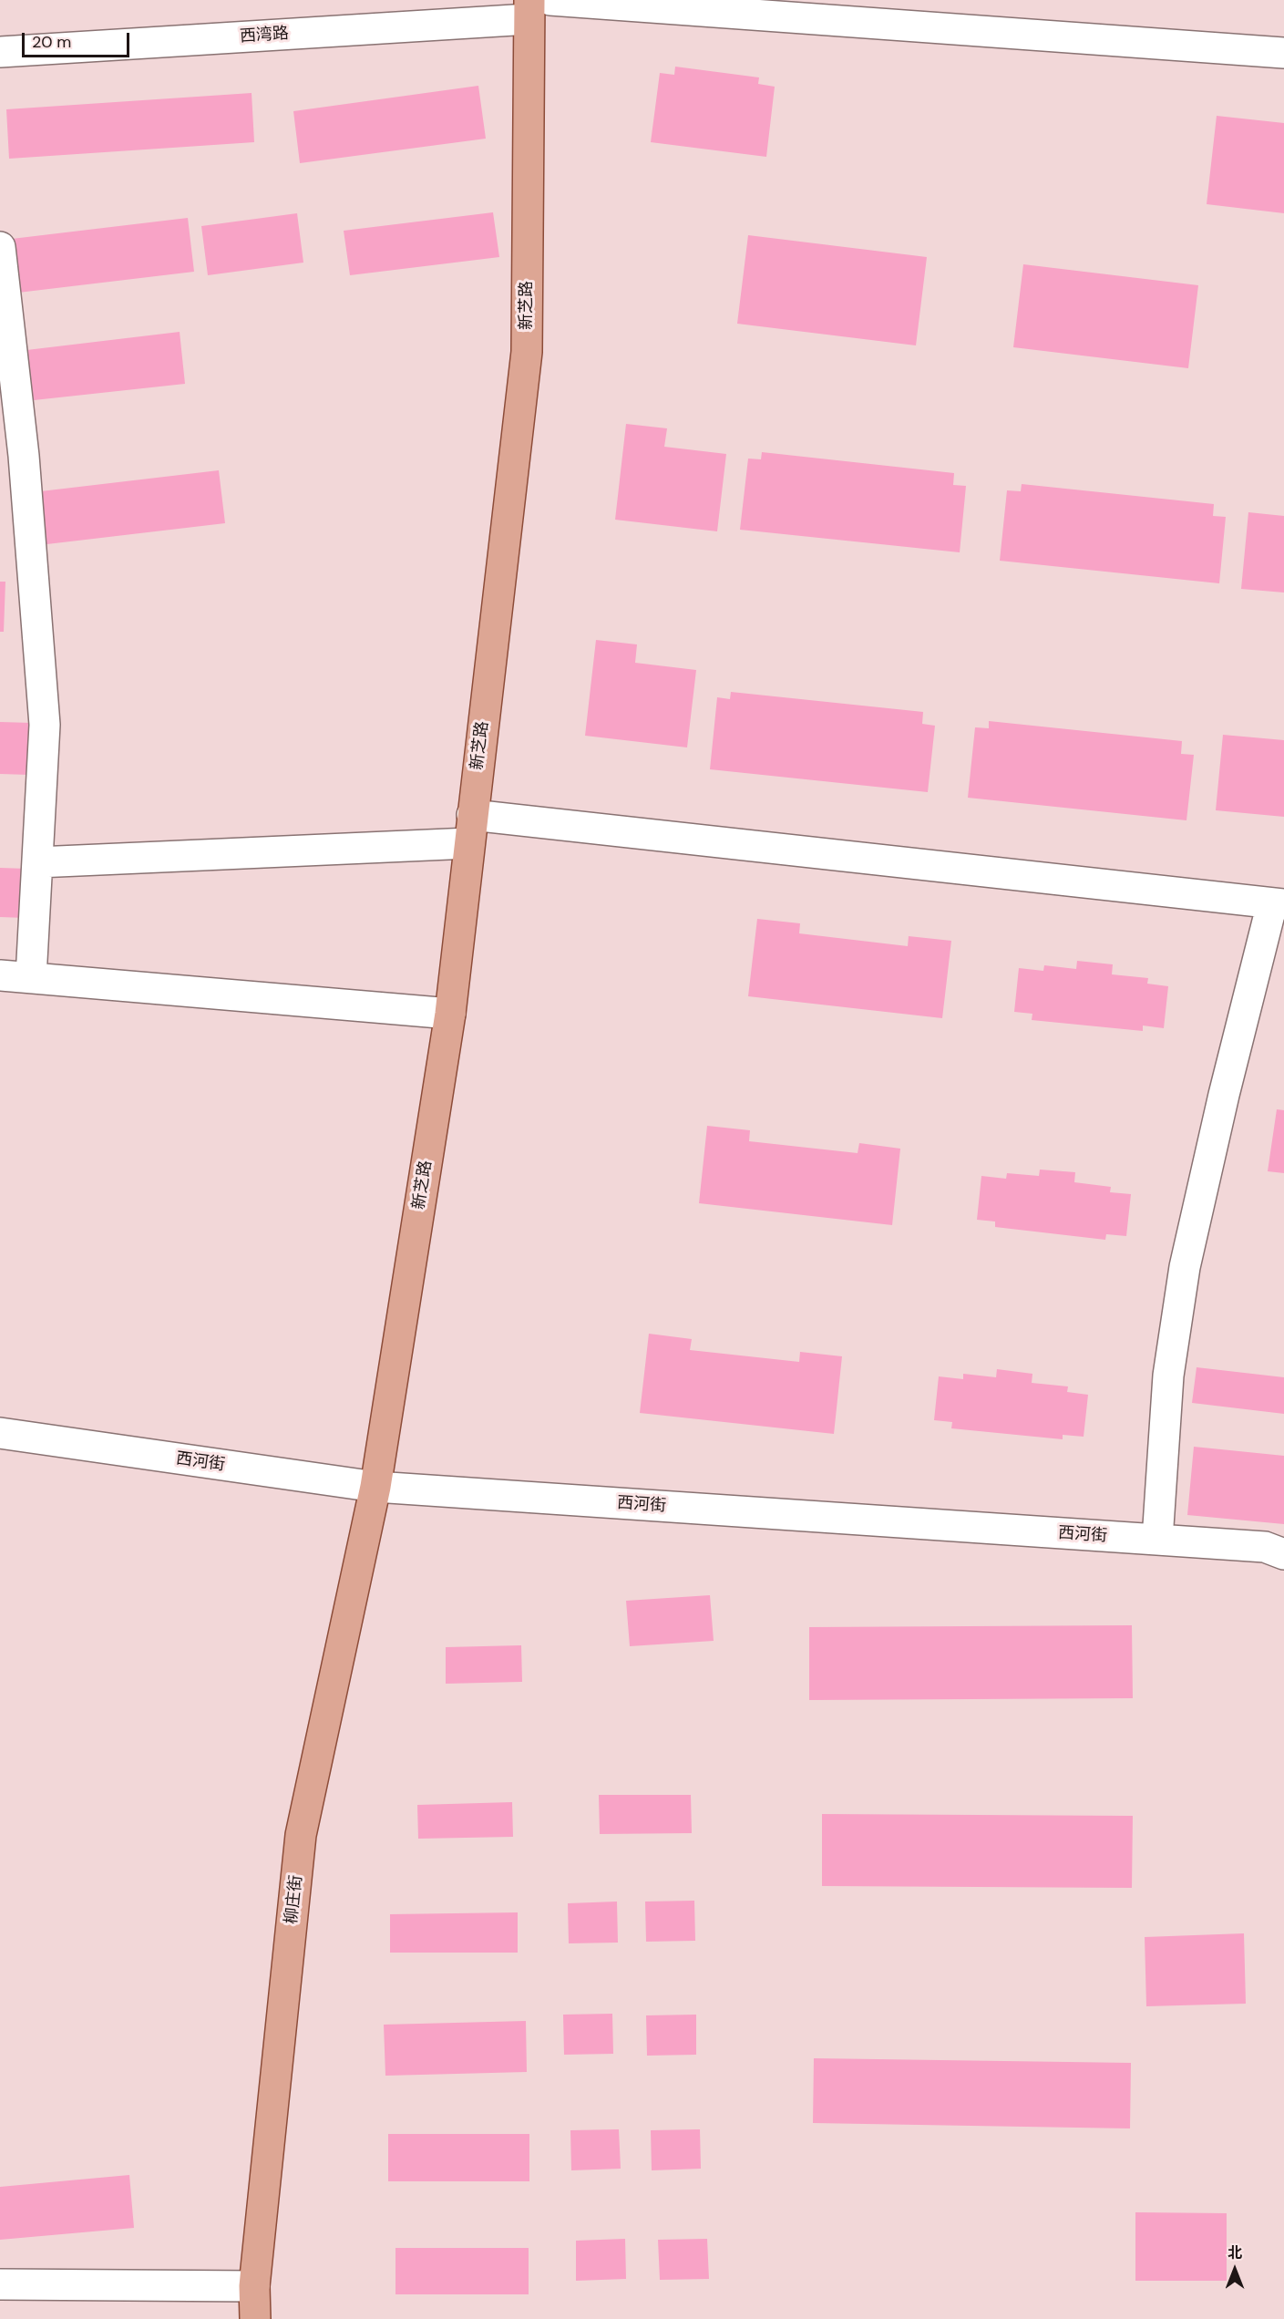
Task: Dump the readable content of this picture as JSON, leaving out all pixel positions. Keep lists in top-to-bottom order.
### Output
{
  "streets": {
    "main road": ["新芝路", "柳庄街"],
    "street": ["西湾路", "西河街"]
  },
  "crossings": [
    ["西湾路", "新芝路"],
    ["新芝路", "西河街"],
    ["新芝路", "柳庄街"],
    ["西河街", "柳庄街"]
  ],
  "scale_bar": "20 m",
  "north": "top"
}
